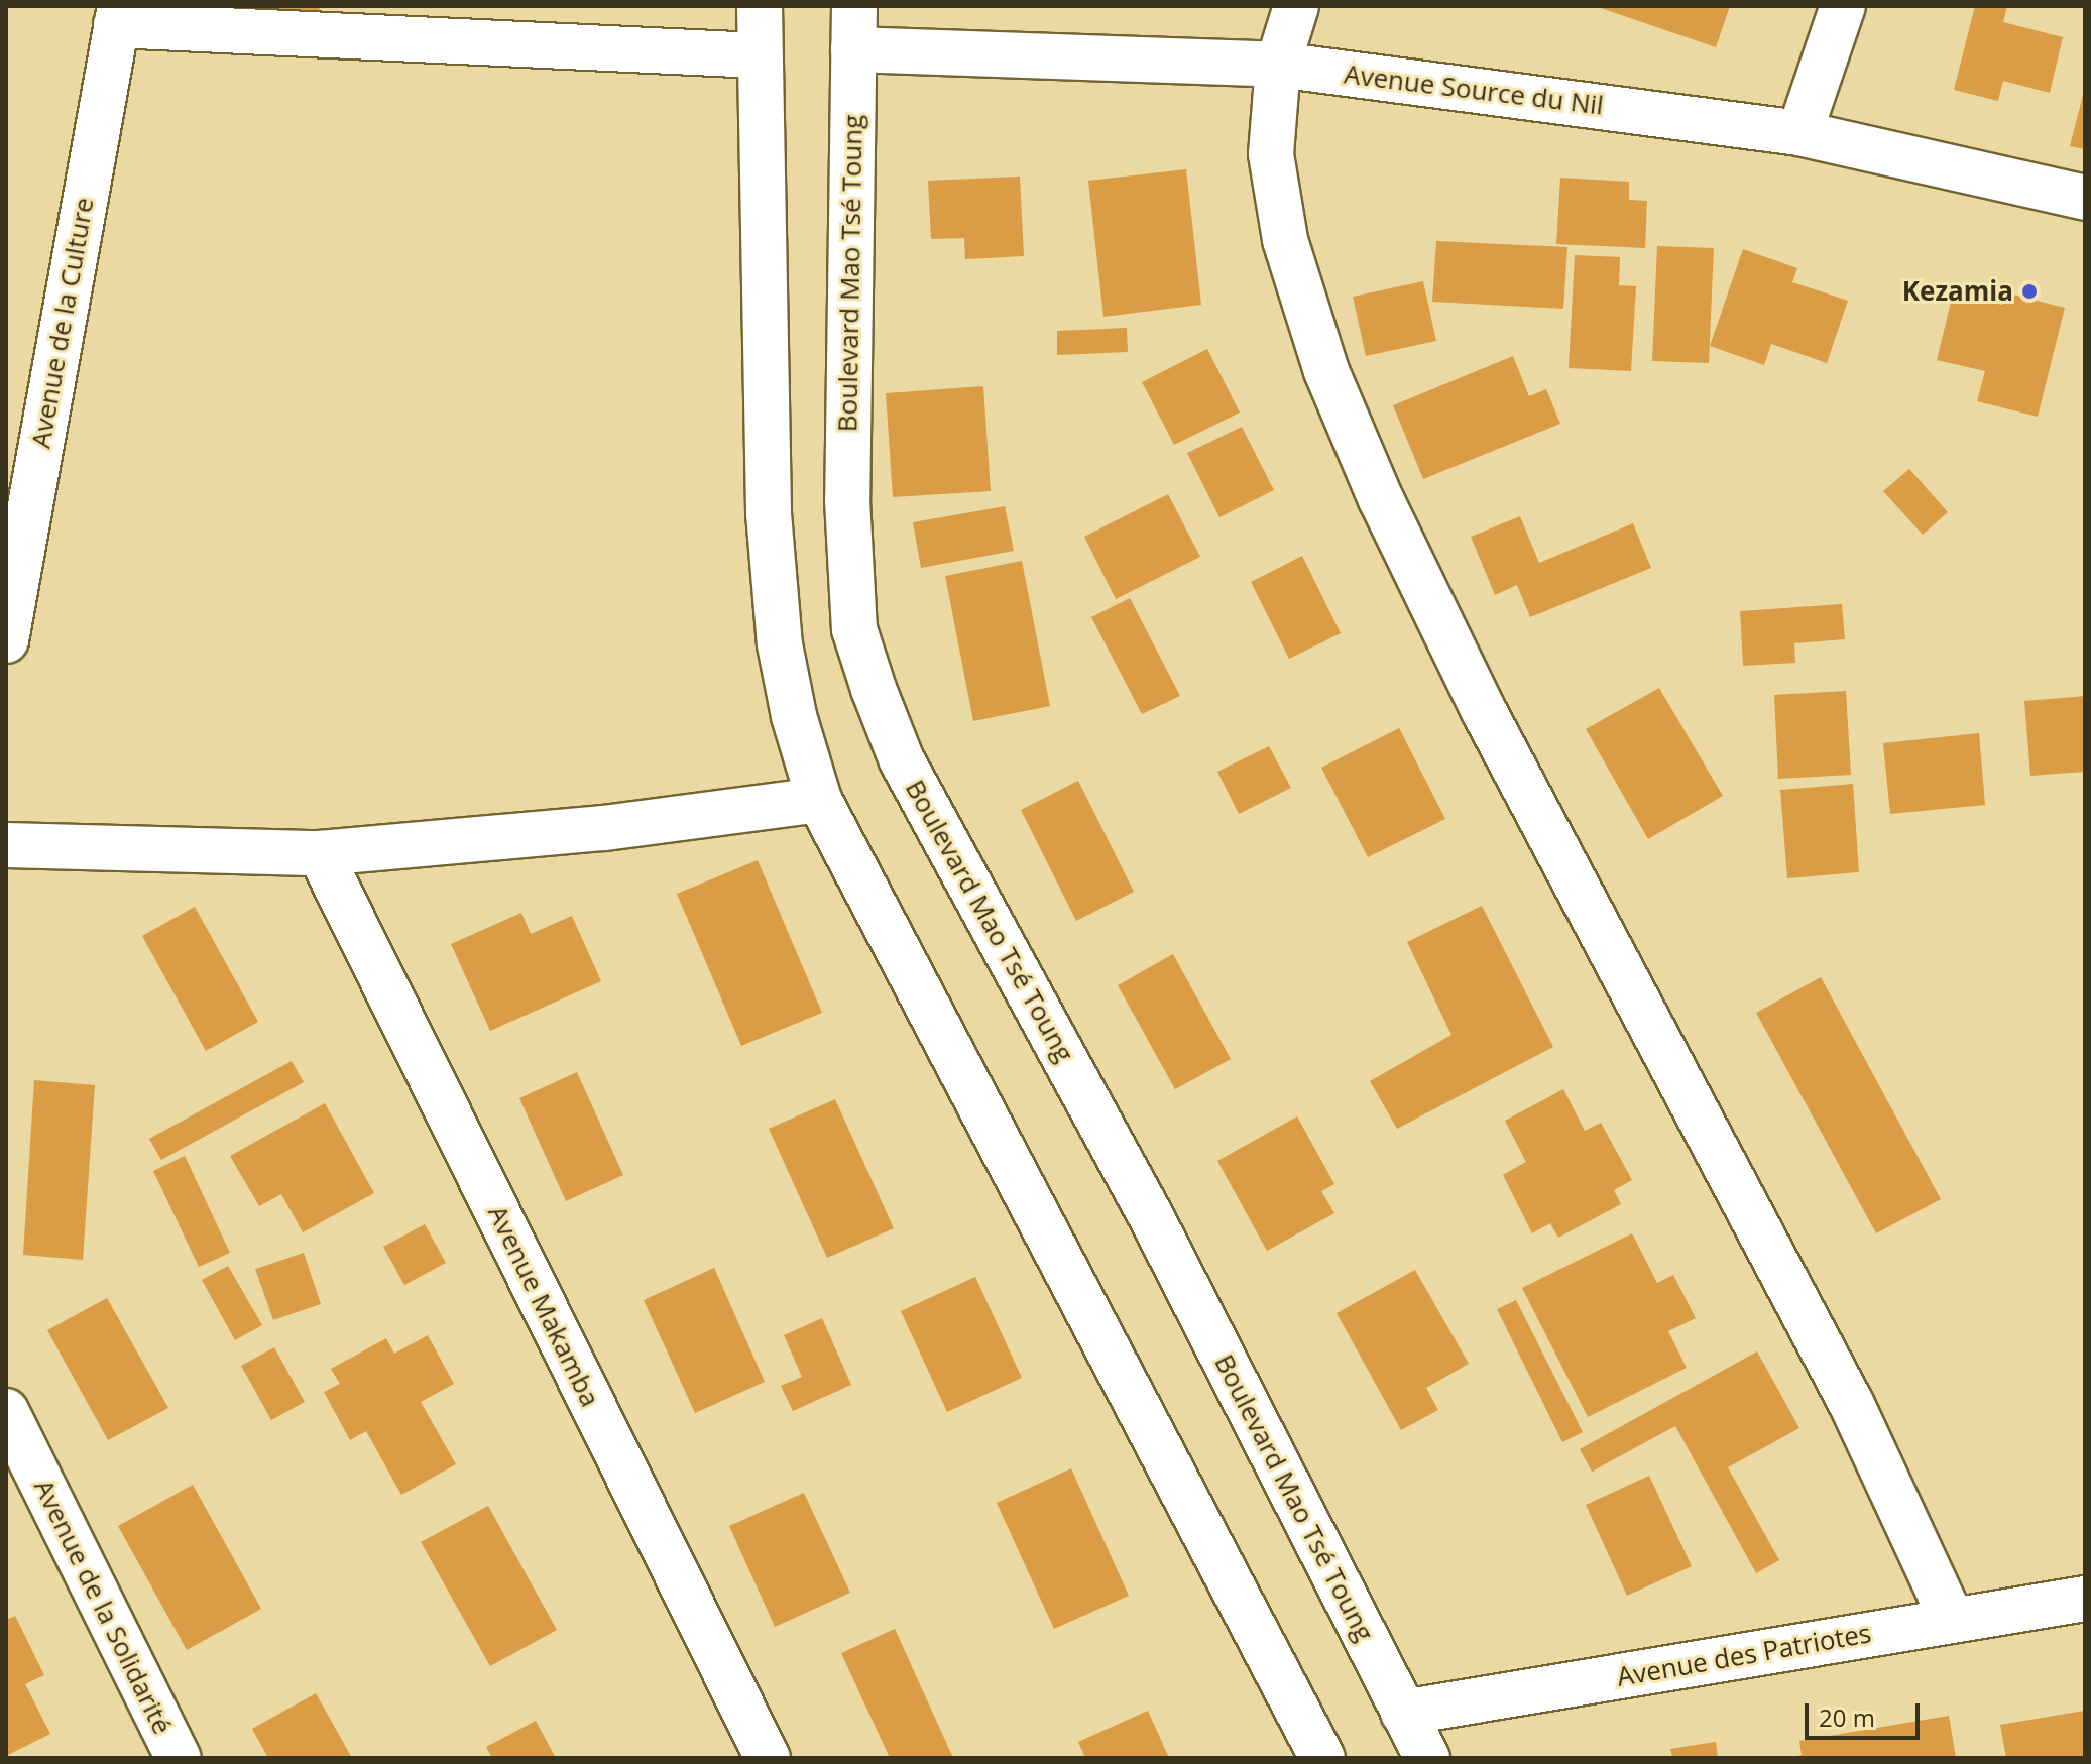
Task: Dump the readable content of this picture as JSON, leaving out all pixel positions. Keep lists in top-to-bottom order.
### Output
{
  "streets": {
    "street": [
      "Avenue Source du Nil",
      "Boulevard Mao Tsé Toung",
      "Avenue de la Culture",
      "Avenue Makamba",
      "Avenue de la Solidarité",
      "Avenue des Patriotes"
    ]
  },
  "crossings": [
    ["Avenue Source du Nil", "Boulevard Mao Tsé Toung"],
    ["Boulevard Mao Tsé Toung", "Avenue des Patriotes"]
  ],
  "places": ["Kezamia"],
  "scale_bar": "20 m"
}
